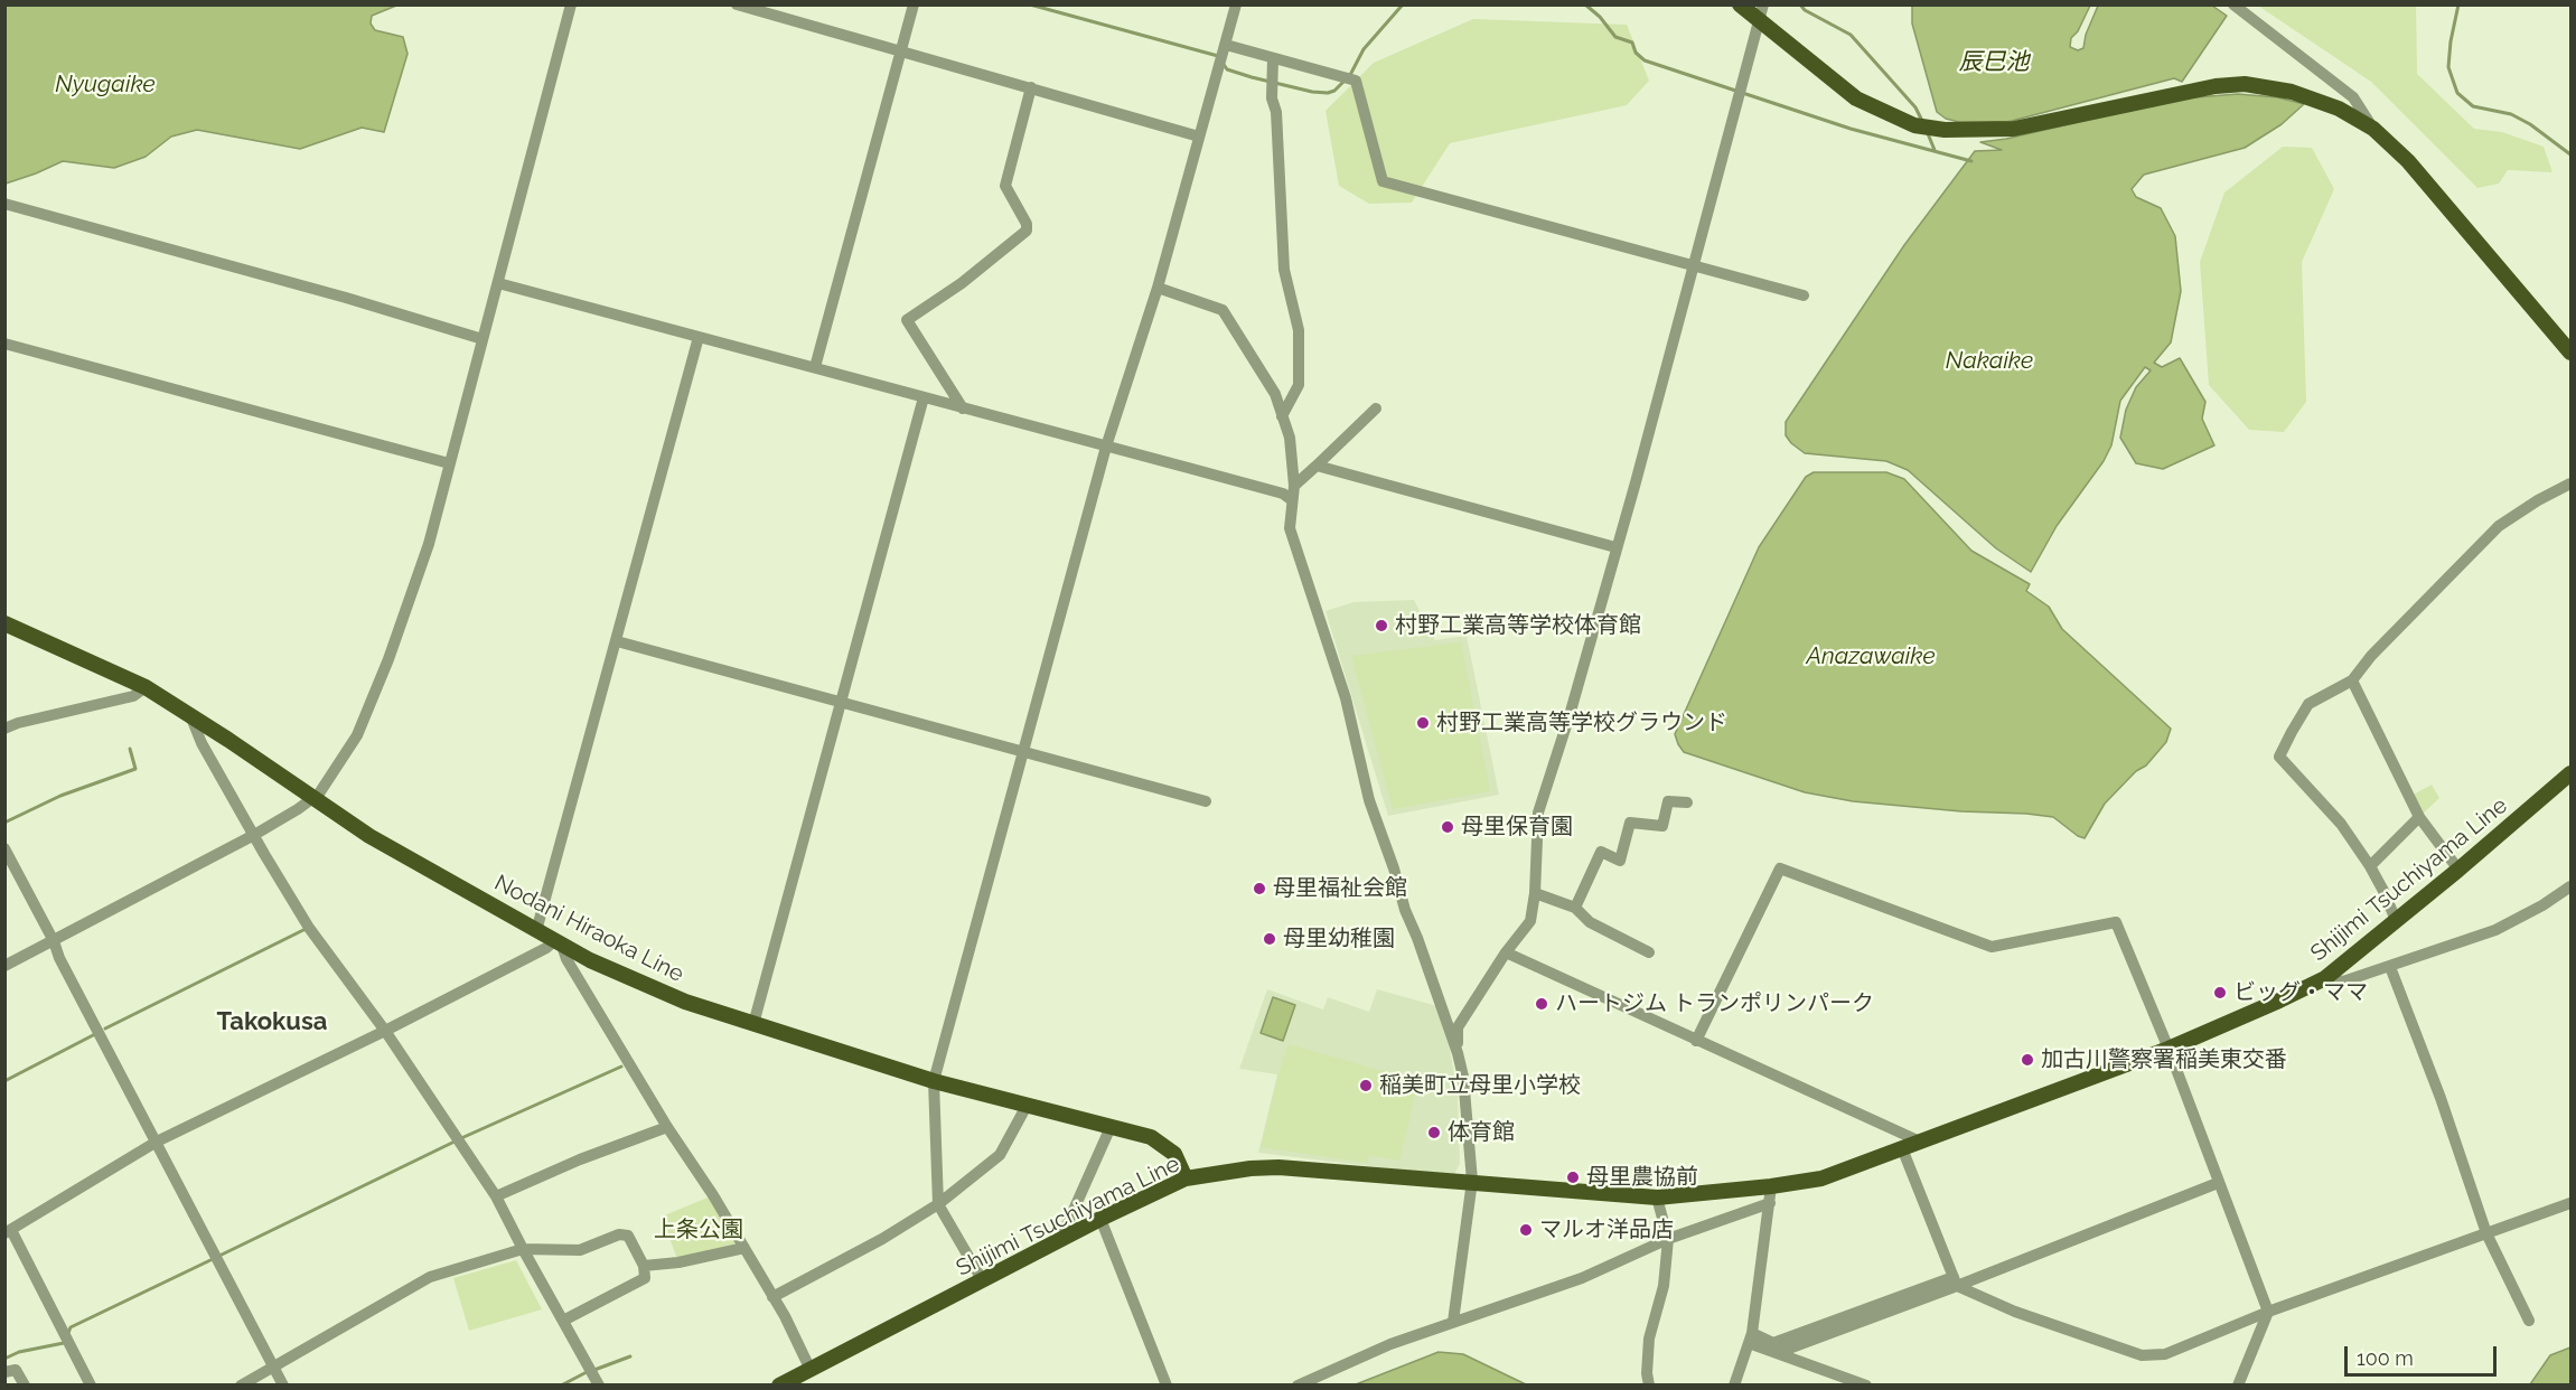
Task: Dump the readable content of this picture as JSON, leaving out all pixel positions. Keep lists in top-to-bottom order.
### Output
{
  "streets": {
    "main road": ["Shijimi Tsuchiyama Line", "Nodani Hiraoka Line"]
  },
  "crossings": [
    ["Shijimi Tsuchiyama Line", "Nodani Hiraoka Line"]
  ],
  "districts": ["Takokusa"],
  "water": [
    "辰巳池",
    "Nyugaike",
    "Nakaike",
    "Anazawaike"
  ],
  "parks": ["上条公園"],
  "places": [
    "村野工業高等学校体育館",
    "村野工業高等学校グラウンド",
    "母里保育園",
    "母里福祉会館",
    "母里幼稚園",
    "ビッグ・ママ",
    "ハートジム トランポリンパーク",
    "加古川警察署稲美東交番",
    "稲美町立母里小学校",
    "体育館",
    "母里農協前",
    "マルオ洋品店"
  ],
  "scale_bar": "100 m"
}
